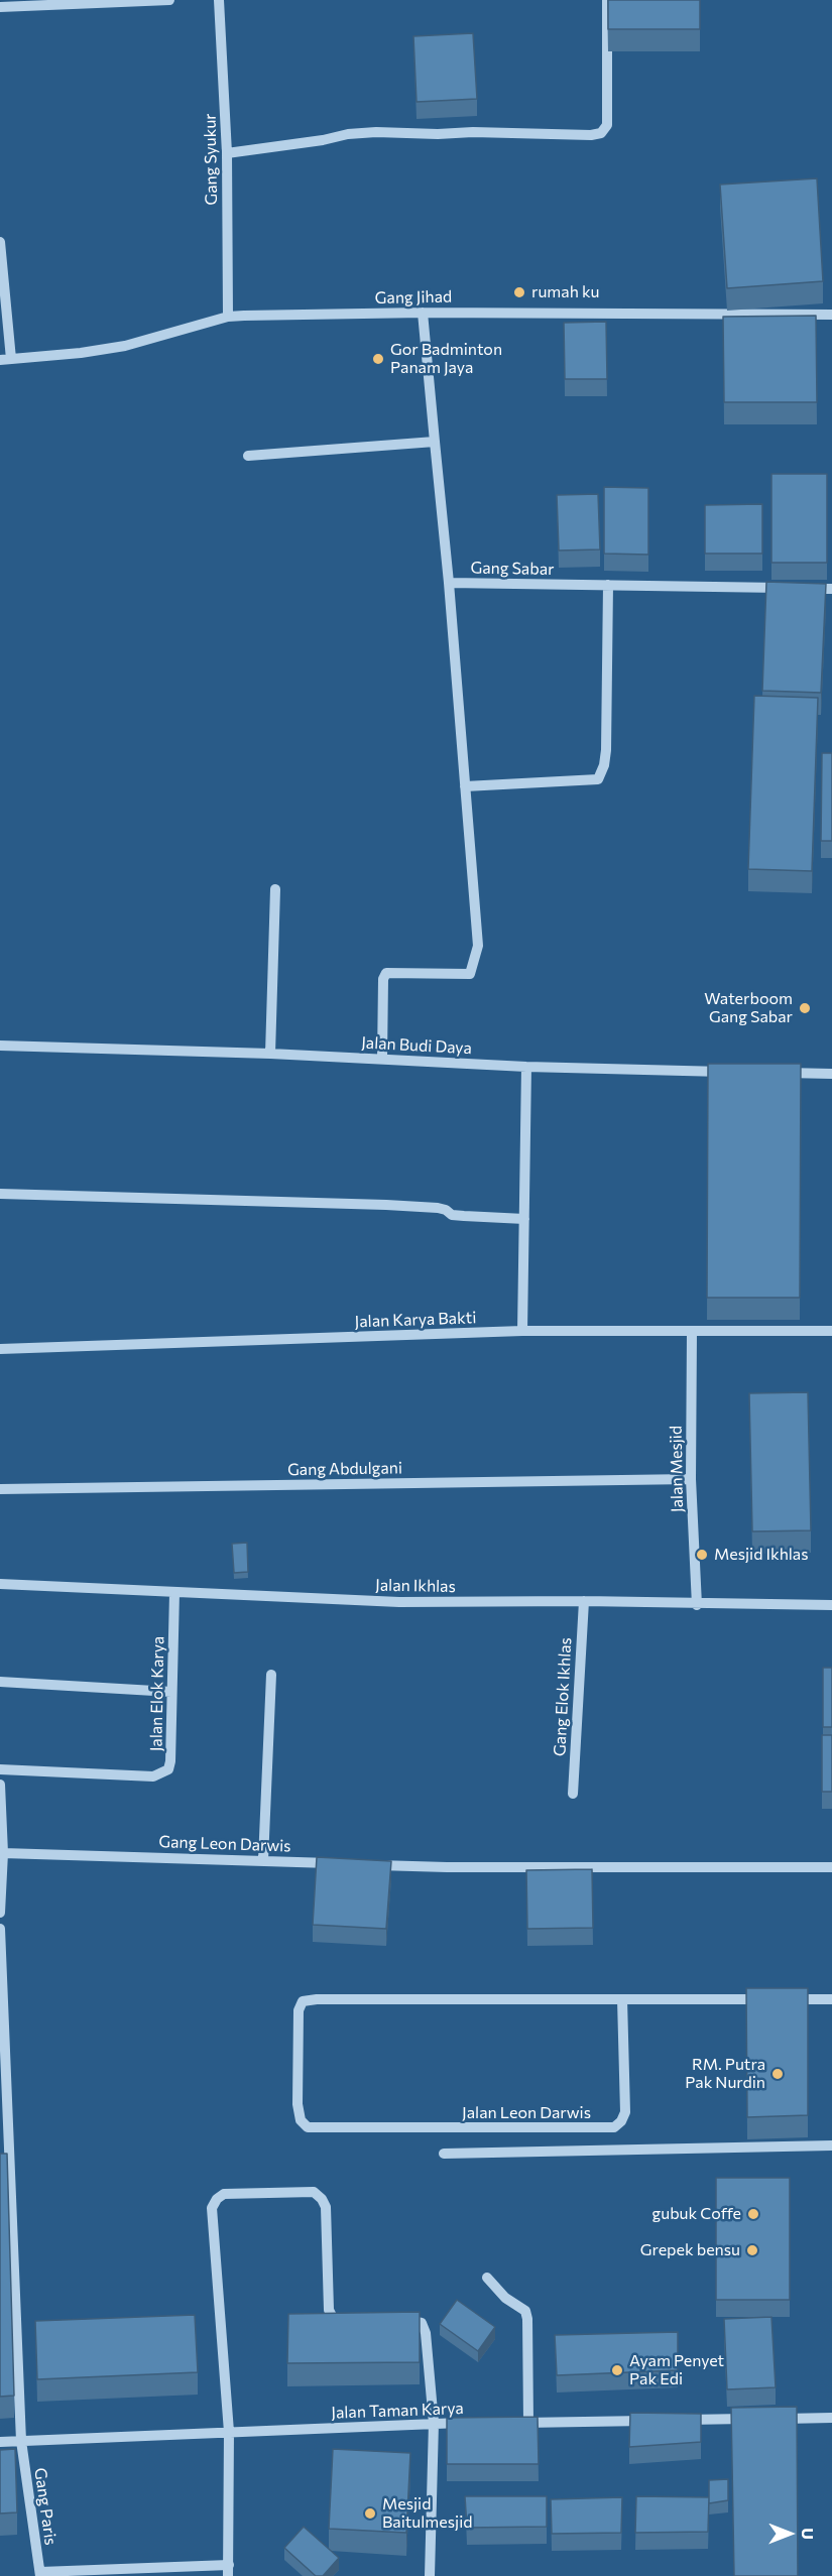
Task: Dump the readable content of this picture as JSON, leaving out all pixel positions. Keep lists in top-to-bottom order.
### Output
{
  "streets": {
    "street": [
      "Gang Syukur",
      "Gang Jihad",
      "Gang Sabar",
      "Jalan Budi Daya",
      "Jalan Karya Bakti",
      "Gang Abdulgani",
      "Jalan Mesjid",
      "Jalan Ikhlas",
      "Jalan Elok Karya",
      "Gang Elok Ikhlas",
      "Gang Leon Darwis",
      "Jalan Leon Darwis",
      "Jalan Taman Karya",
      "Gang Paris"
    ]
  },
  "crossings": [
    ["Gang Syukur", "Gang Jihad"],
    ["Gang Jihad", "Gang Sabar"],
    ["Jalan Karya Bakti", "Jalan Mesjid"],
    ["Gang Abdulgani", "Jalan Mesjid"],
    ["Jalan Mesjid", "Jalan Ikhlas"],
    ["Jalan Ikhlas", "Jalan Elok Karya"],
    ["Jalan Ikhlas", "Gang Elok Ikhlas"],
    ["Jalan Taman Karya", "Gang Paris"]
  ],
  "places": [
    "rumah ku",
    "Gor Badminton Panam Jaya",
    "Waterboom Gang Sabar",
    "Mesjid Ikhlas",
    "RM. Putra Pak Nurdin",
    "gubuk Coffe",
    "Grepek bensu",
    "Ayam Penyet Pak Edi",
    "Mesjid Baitulmesjid"
  ],
  "north": "right"
}
